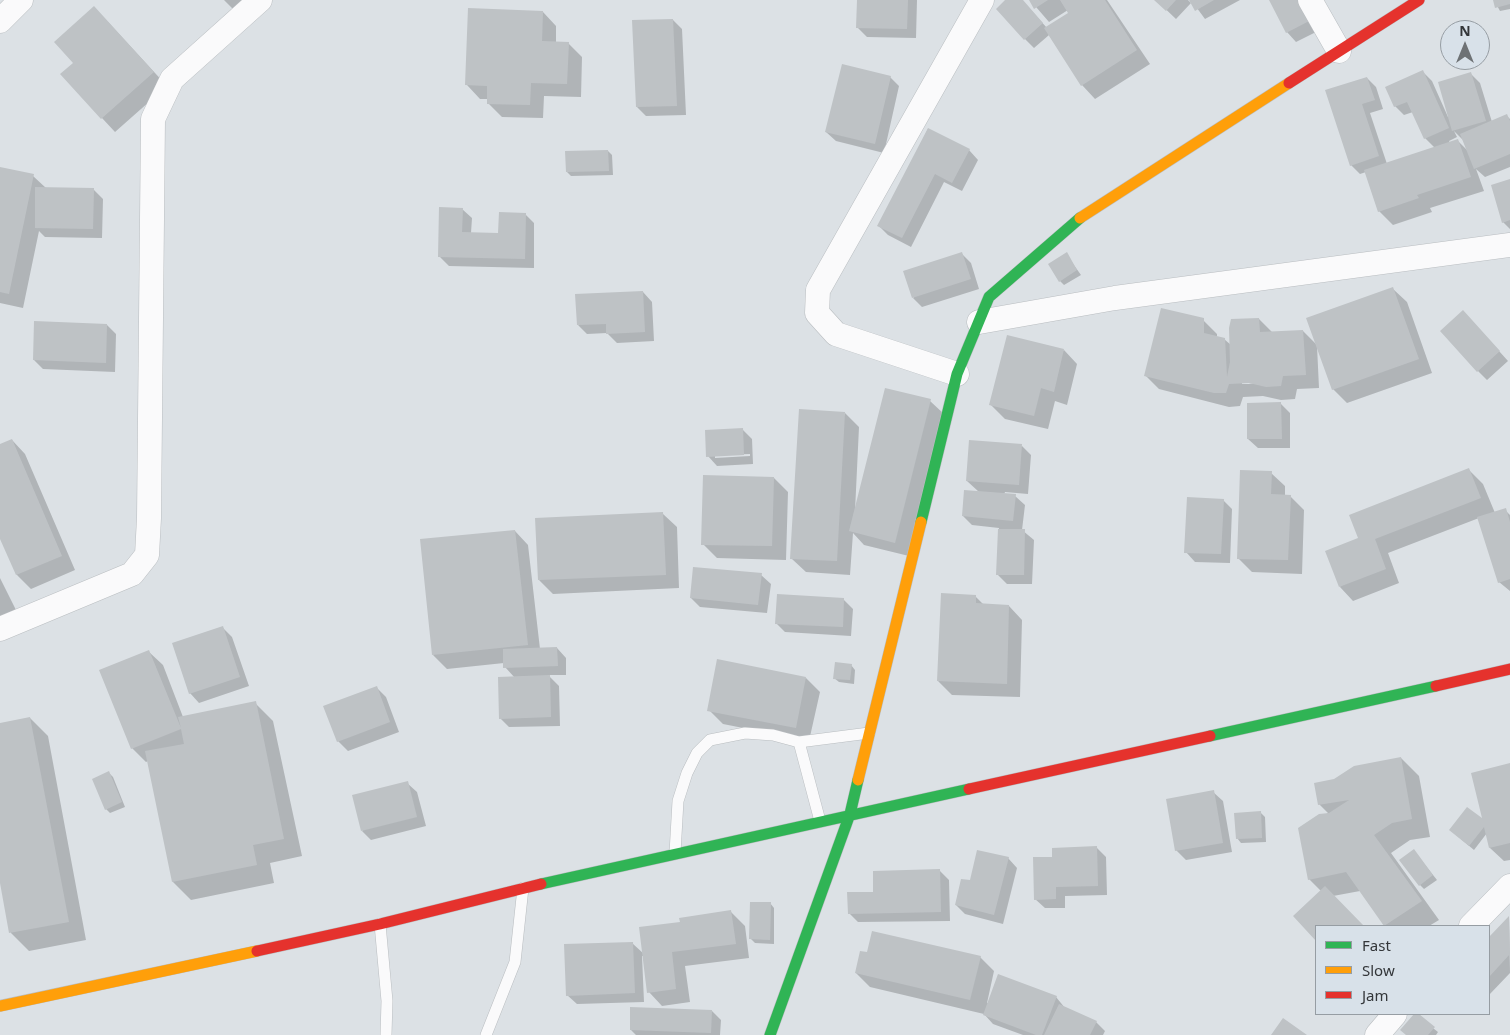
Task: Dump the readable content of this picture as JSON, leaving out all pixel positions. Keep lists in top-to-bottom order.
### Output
{
  "legend": ["Fast", "Slow", "Jam"],
  "north": "top"
}
